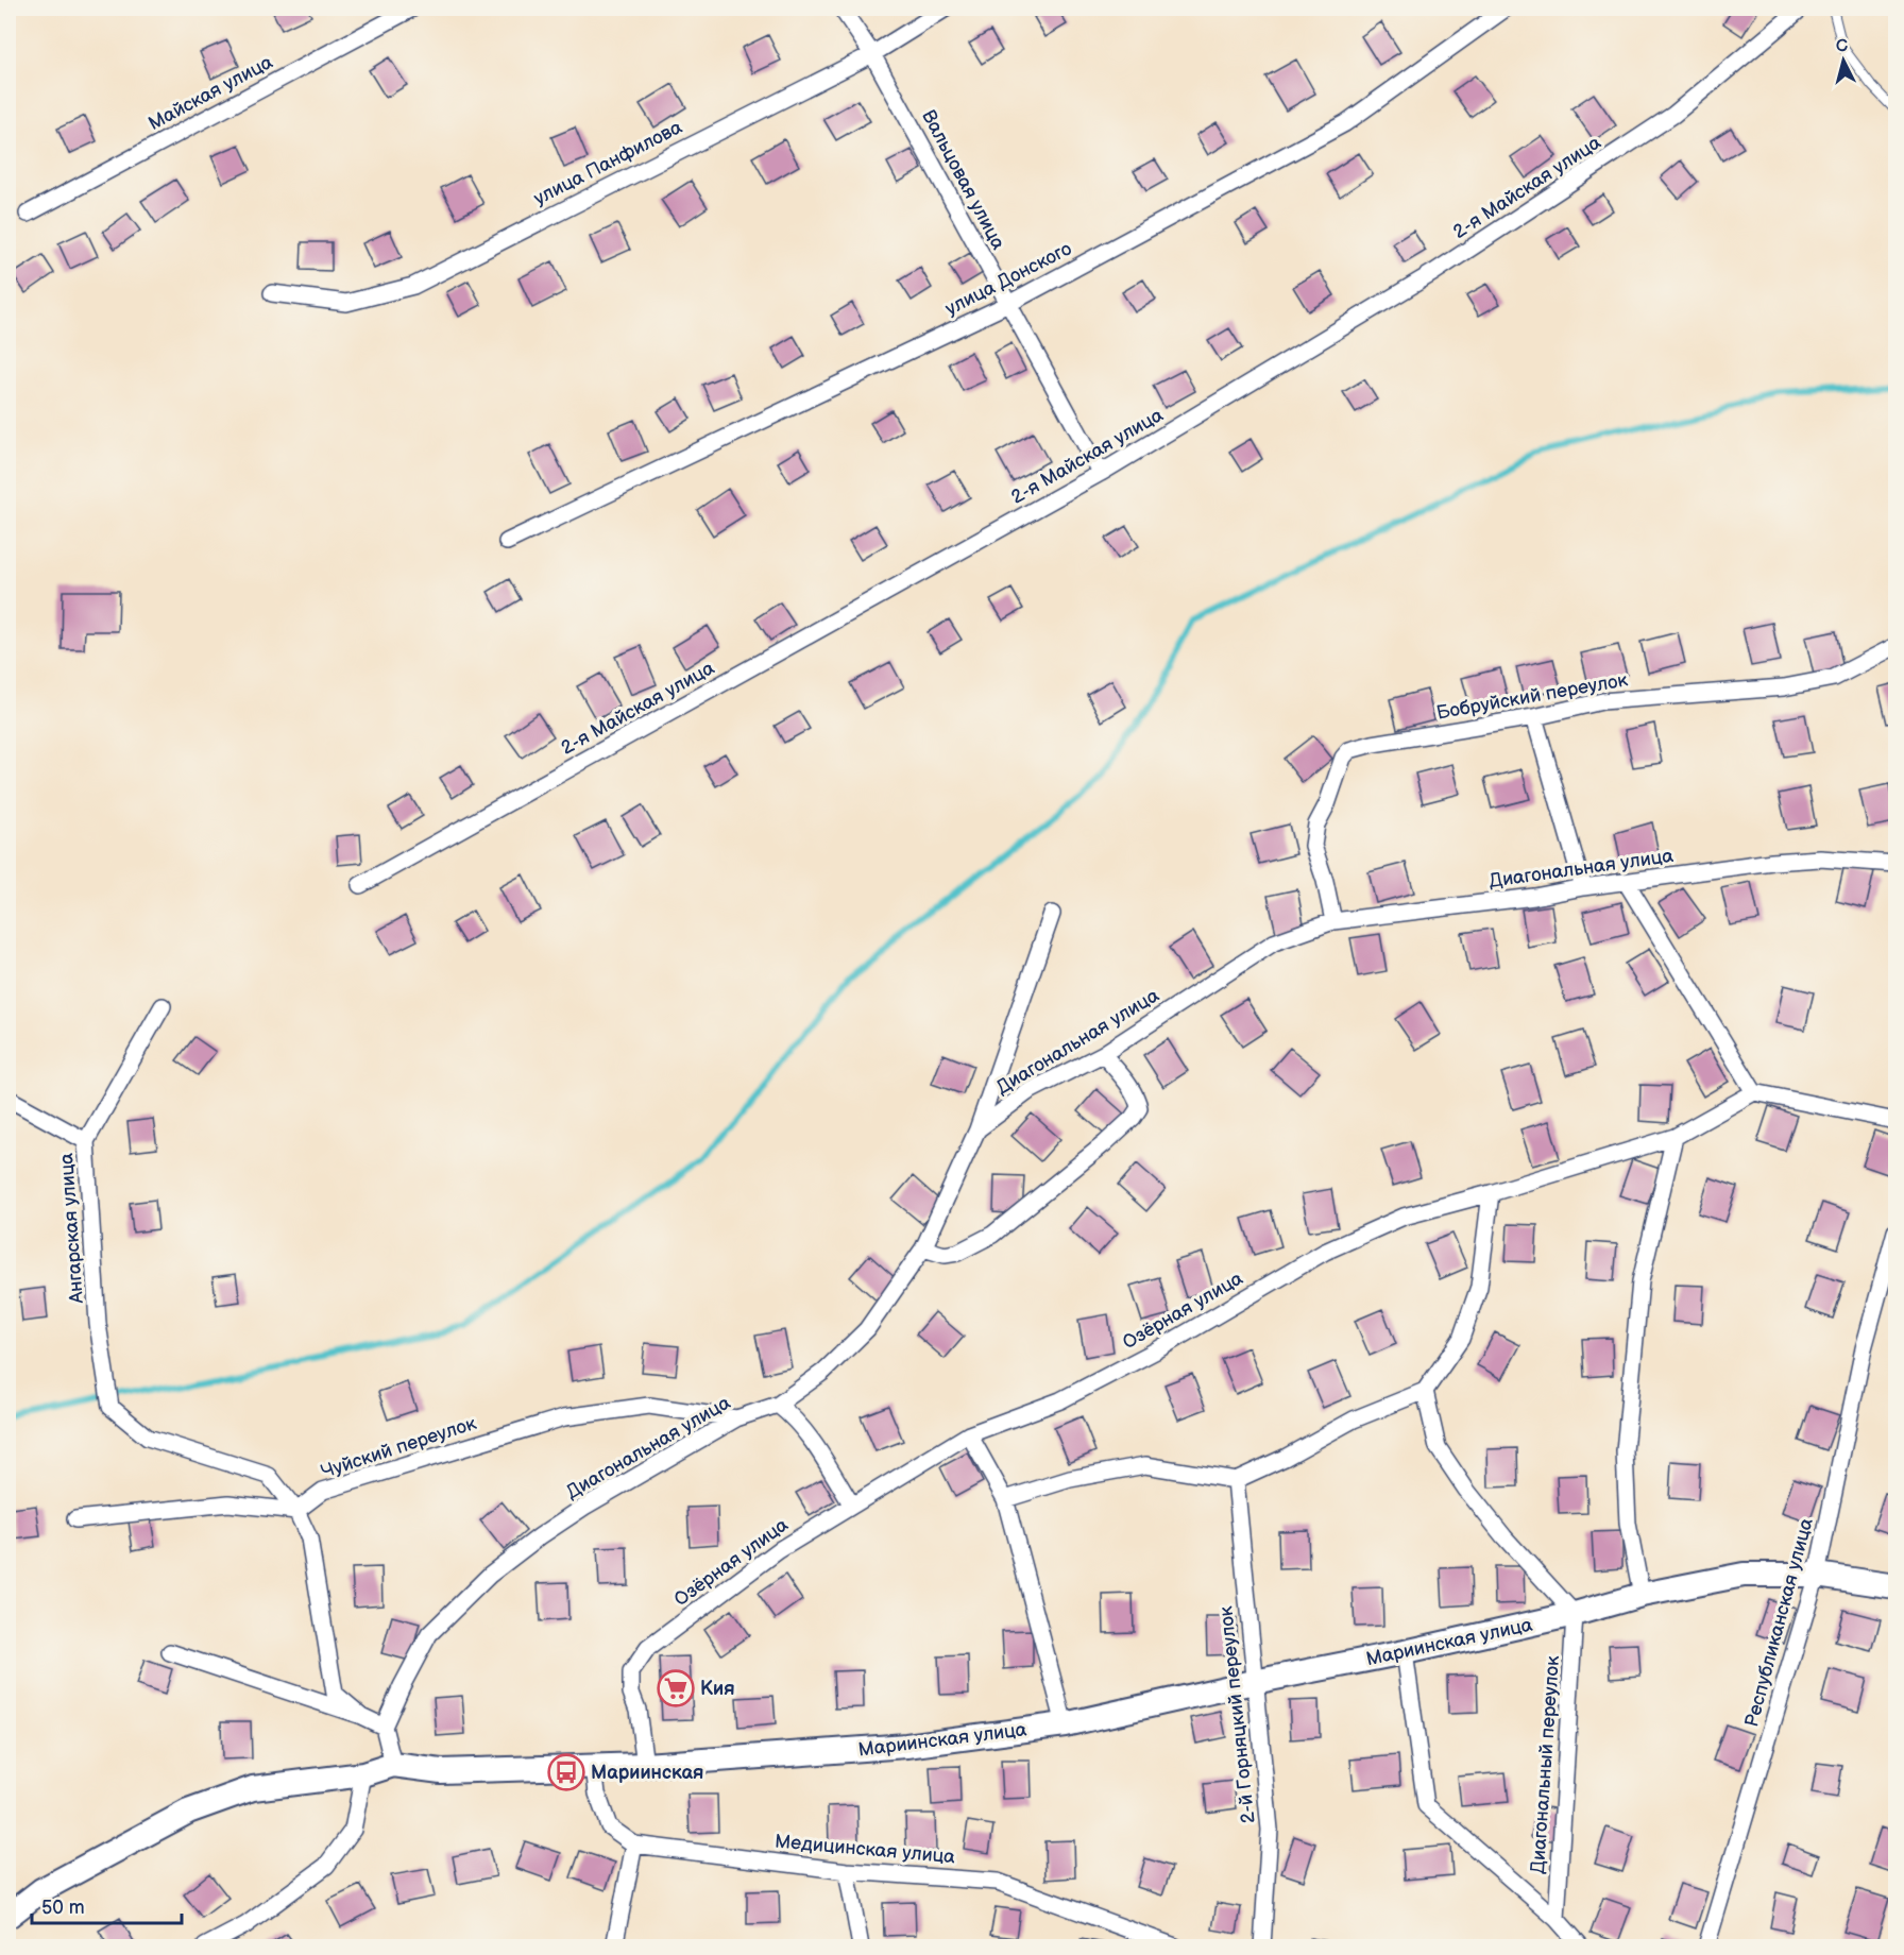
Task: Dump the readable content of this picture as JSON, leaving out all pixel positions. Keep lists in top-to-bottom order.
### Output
{
  "streets": {
    "main road": ["Мариинская улица"],
    "street": [
      "Майская улица",
      "улица Панфилова",
      "Вальцовая улица",
      "2-я Майская улица",
      "улица Донского",
      "Бобруйский переулок",
      "Диагональная улица",
      "Ангарская улица",
      "Озёрная улица",
      "Чуйский переулок",
      "Республиканская улица",
      "2-й Горняцкий переулок",
      "Диагональный переулок",
      "Медицинская улица"
    ]
  },
  "crossings": [
    ["улица Панфилова", "Вальцовая улица"],
    ["Вальцовая улица", "2-я Майская улица"],
    ["Вальцовая улица", "улица Донского"],
    ["Бобруйский переулок", "Диагональная улица"],
    ["Диагональная улица", "Чуйский переулок"],
    ["Ангарская улица", "Чуйский переулок"],
    ["Озёрная улица", "Мариинская улица"],
    ["Республиканская улица", "Мариинская улица"],
    ["Мариинская улица", "2-й Горняцкий переулок"],
    ["Мариинская улица", "Диагональный переулок"],
    ["Мариинская улица", "Медицинская улица"]
  ],
  "places": {
    "supermarket": ["Кия"],
    "bus stop": ["Мариинская"]
  },
  "scale_bar": "50 m",
  "north": "top"
}
